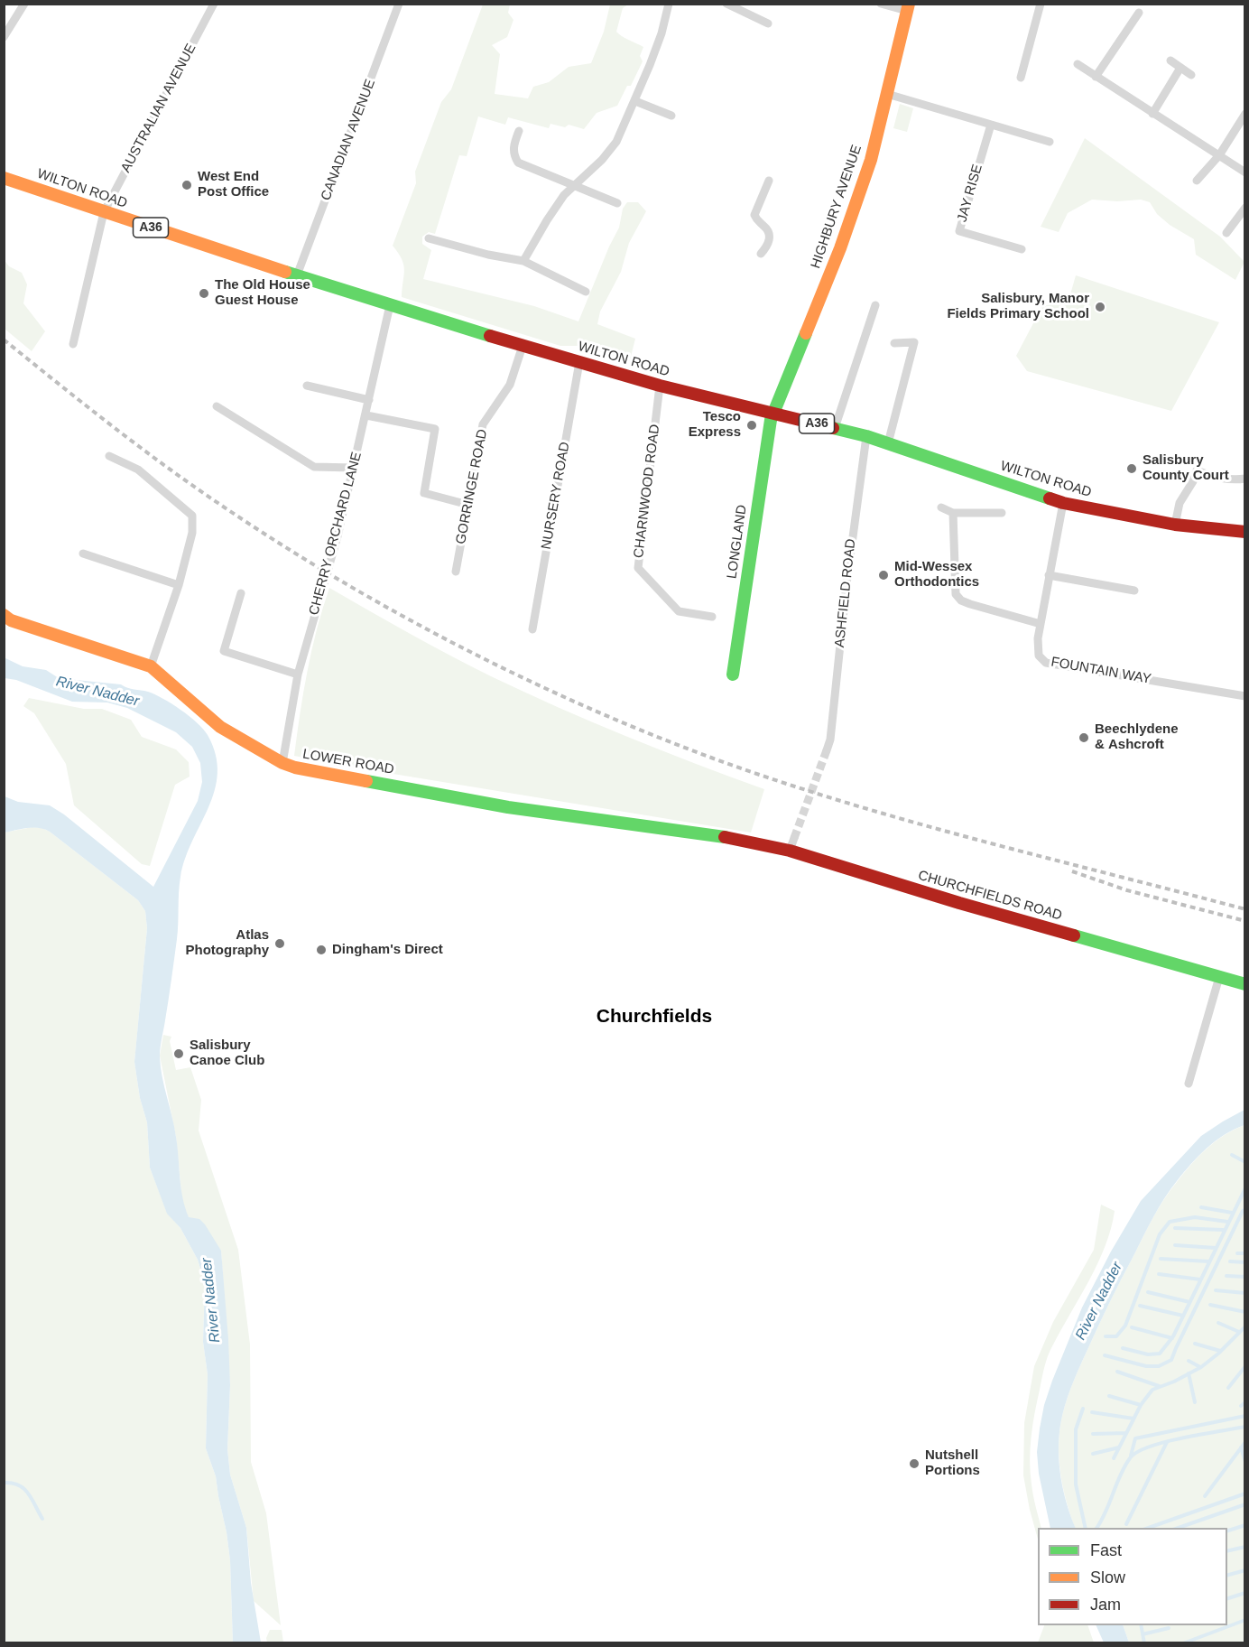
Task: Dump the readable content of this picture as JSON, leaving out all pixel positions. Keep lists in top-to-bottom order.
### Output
{
  "streets": {
    "main road": [
      "WILTON ROAD",
      "HIGHBURY AVENUE",
      "A36",
      "LONGLAND",
      "LOWER ROAD",
      "CHURCHFIELDS ROAD"
    ],
    "street": [
      "AUSTRALIAN AVENUE",
      "CANADIAN AVENUE",
      "JAY RISE",
      "GORRINGE ROAD",
      "CHARNWOOD ROAD",
      "NURSERY ROAD",
      "CHERRY ORCHARD LANE",
      "ASHFIELD ROAD",
      "FOUNTAIN WAY"
    ]
  },
  "crossings": [
    ["AUSTRALIAN AVENUE", "WILTON ROAD"],
    ["CANADIAN AVENUE", "WILTON ROAD"],
    ["WILTON ROAD", "HIGHBURY AVENUE"],
    ["WILTON ROAD", "GORRINGE ROAD"],
    ["WILTON ROAD", "CHARNWOOD ROAD"],
    ["WILTON ROAD", "NURSERY ROAD"],
    ["WILTON ROAD", "CHERRY ORCHARD LANE"],
    ["WILTON ROAD", "LONGLAND"],
    ["WILTON ROAD", "ASHFIELD ROAD"],
    ["WILTON ROAD", "FOUNTAIN WAY"],
    ["HIGHBURY AVENUE", "LONGLAND"],
    ["CHERRY ORCHARD LANE", "LOWER ROAD"],
    ["LOWER ROAD", "CHURCHFIELDS ROAD"]
  ],
  "districts": ["Churchfields"],
  "water": ["River Nadder"],
  "places": [
    "West End Post Office",
    "The Old House Guest House",
    "Salisbury, Manor Fields Primary School",
    "Tesco Express",
    "Salisbury County Court",
    "Mid-Wessex Orthodontics",
    "Beechlydene & Ashcroft",
    "Atlas Photography",
    "Dingham's Direct",
    "Salisbury Canoe Club",
    "Nutshell Portions"
  ],
  "legend": ["Fast", "Slow", "Jam"]
}
